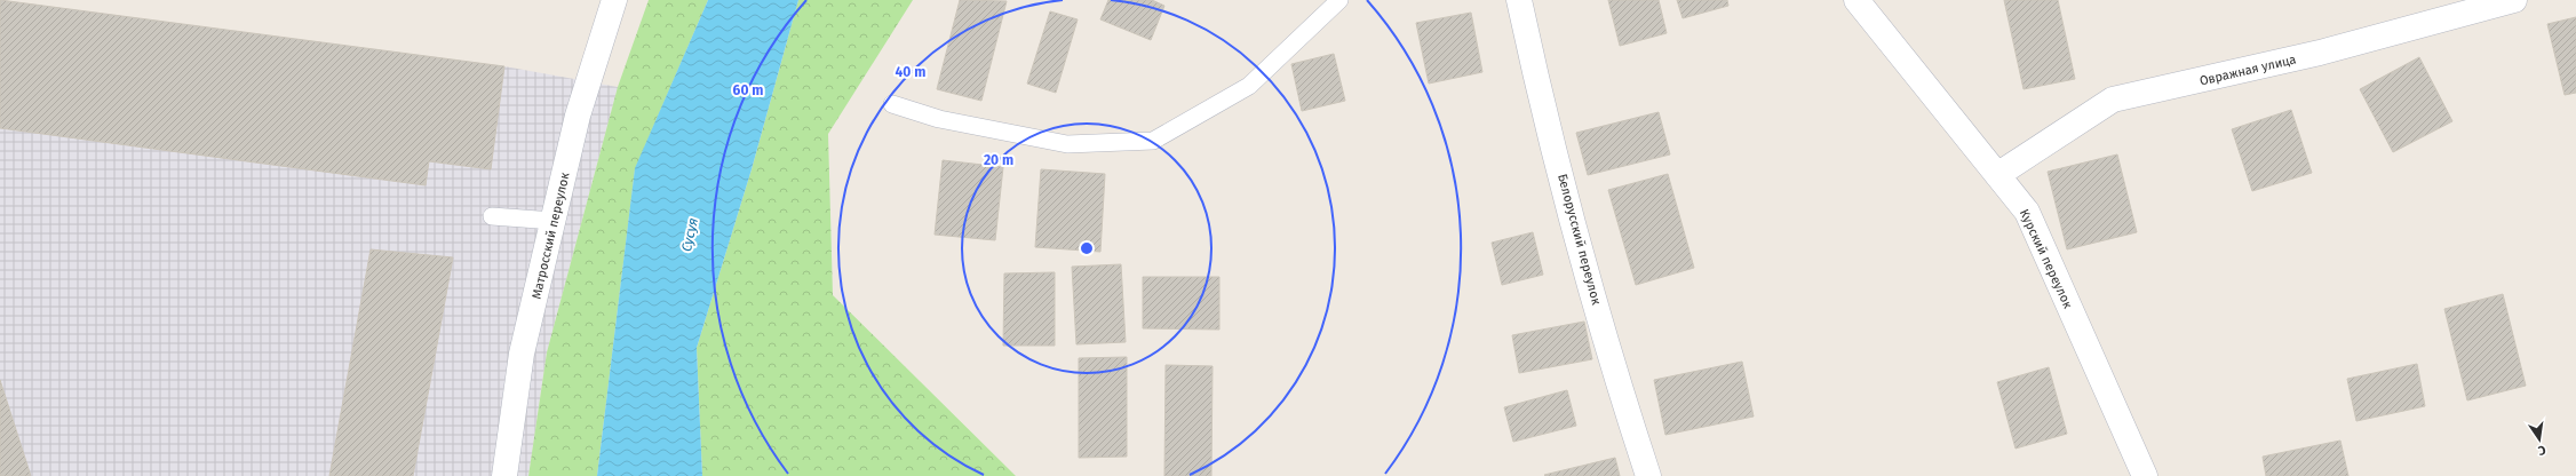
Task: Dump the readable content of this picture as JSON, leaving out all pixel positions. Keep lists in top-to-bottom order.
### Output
{
  "streets": {
    "street": [
      "Овражная улица",
      "Матросский переулок",
      "Белорусский переулок",
      "Курский переулок"
    ]
  },
  "crossings": [
    ["Овражная улица", "Курский переулок"]
  ],
  "water": ["Сусуя"],
  "north": "bottom",
  "rings": ["40 m", "60 m", "20 m"]
}
